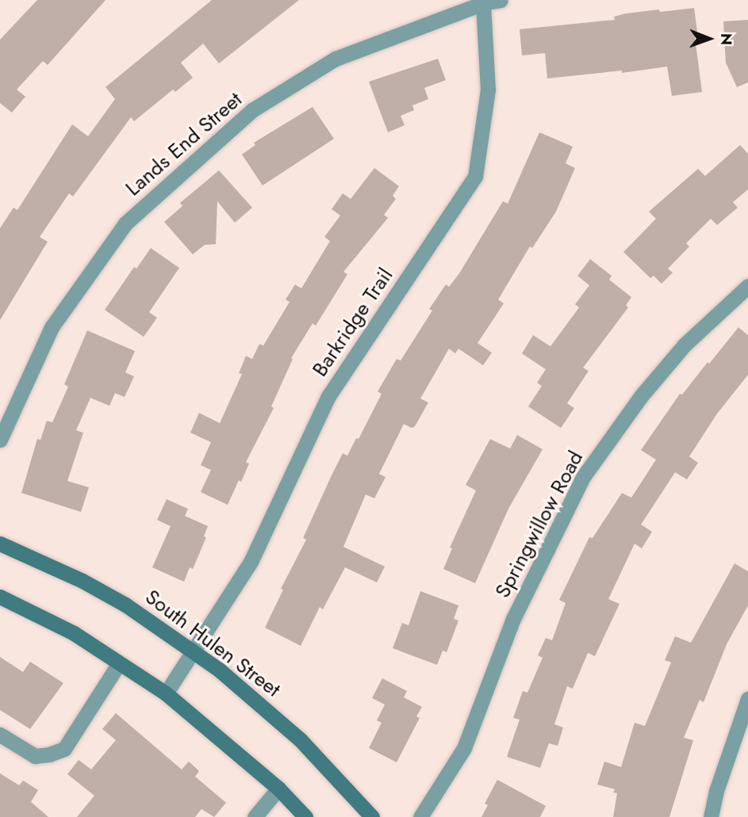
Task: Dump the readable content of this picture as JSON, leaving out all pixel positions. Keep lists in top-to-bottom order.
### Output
{
  "streets": {
    "main road": ["South Hulen Street"],
    "street": ["Lands End Street", "Barkridge Trail", "Springwillow Road"]
  },
  "crossings": [
    ["Lands End Street", "Barkridge Trail"],
    ["Barkridge Trail", "South Hulen Street"]
  ],
  "north": "right"
}
